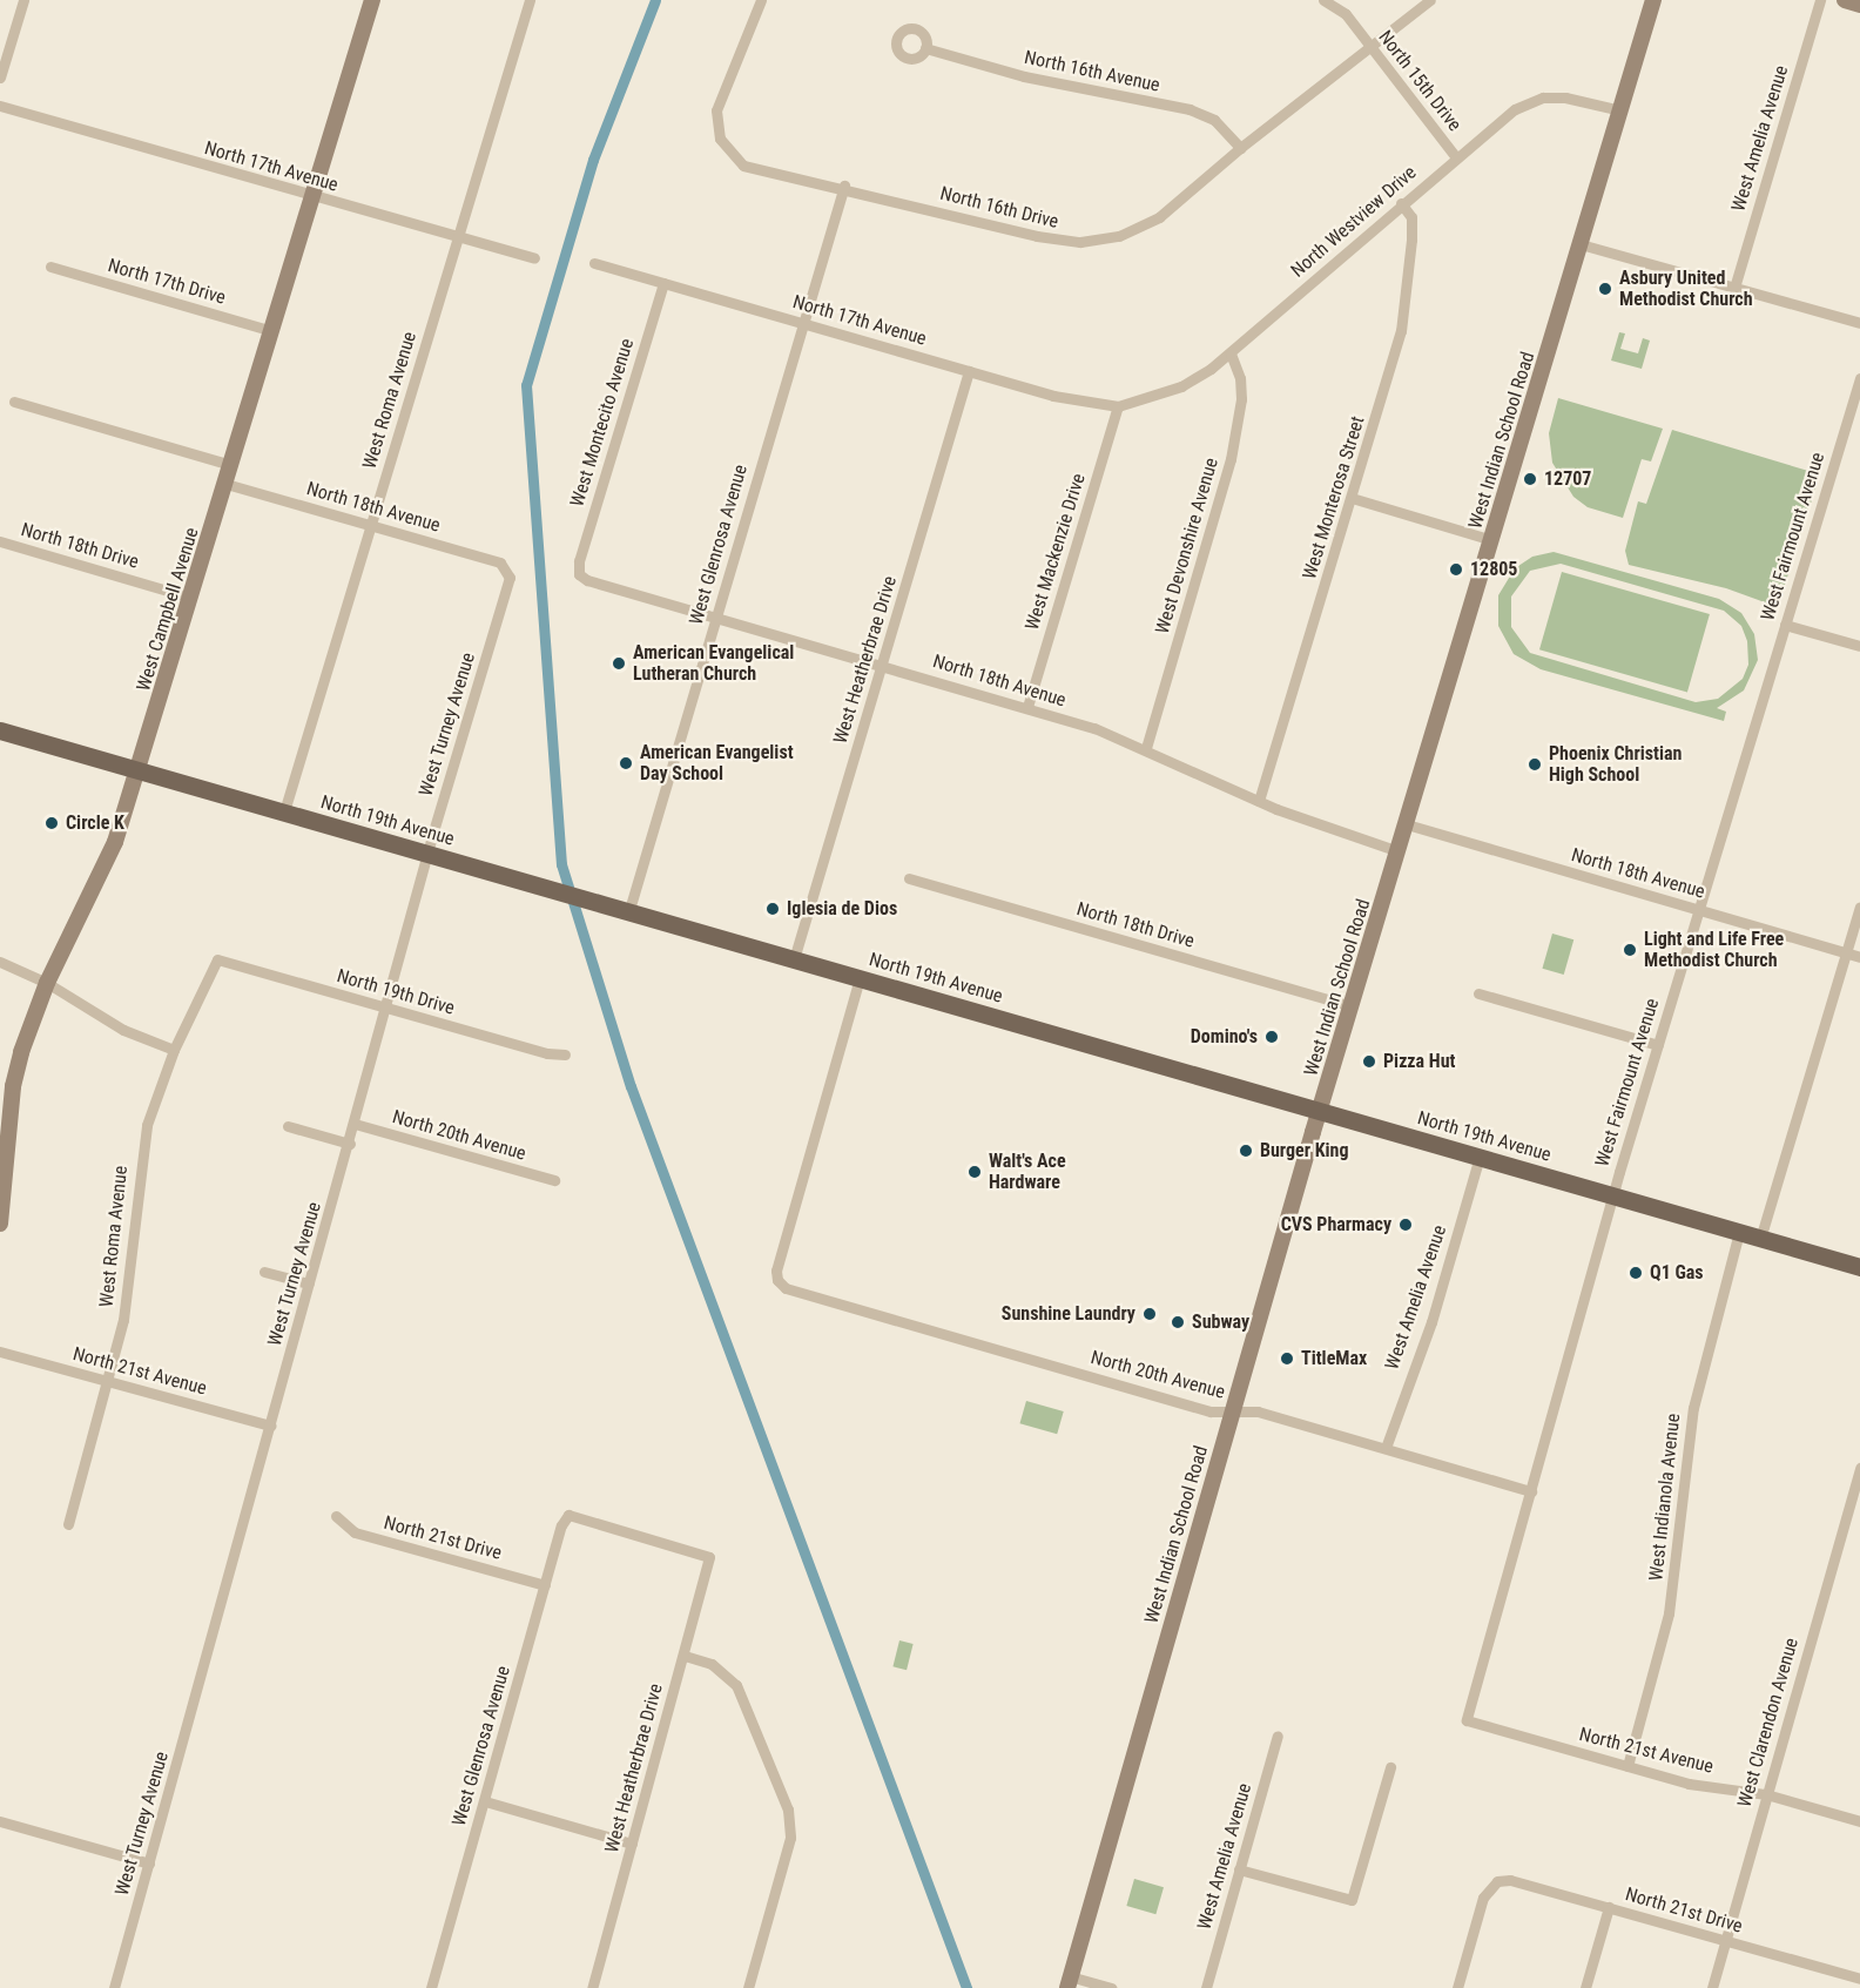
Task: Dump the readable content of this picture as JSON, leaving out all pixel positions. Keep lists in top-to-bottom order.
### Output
{
  "streets": {
    "main road": ["West Indian School Road", "West Campbell Avenue", "North 19th Avenue"],
    "street": [
      "North 16th Avenue",
      "North 15th Drive",
      "West Amelia Avenue",
      "North 17th Avenue",
      "North 16th Drive",
      "North Westview Drive",
      "North 17th Drive",
      "West Roma Avenue",
      "West Montecito Avenue",
      "West Monterosa Street",
      "North 18th Avenue",
      "West Fairmount Avenue",
      "West Glenrosa Avenue",
      "North 18th Drive",
      "West Devonshire Avenue",
      "West Mackenzie Drive",
      "West Heatherbrae Drive",
      "West Turney Avenue",
      "North 19th Drive",
      "North 20th Avenue",
      "North 21st Avenue",
      "West Indianola Avenue",
      "North 21st Drive",
      "West Clarendon Avenue"
    ]
  },
  "crossings": [
    ["North 16th Avenue", "North 16th Drive"],
    ["North 15th Drive", "North 16th Drive"],
    ["North 15th Drive", "North Westview Drive"],
    ["West Amelia Avenue", "North 19th Avenue"],
    ["West Amelia Avenue", "North 20th Avenue"],
    ["North 17th Avenue", "North Westview Drive"],
    ["North 17th Avenue", "West Roma Avenue"],
    ["North 17th Avenue", "West Montecito Avenue"],
    ["North 17th Avenue", "West Glenrosa Avenue"],
    ["North 17th Avenue", "West Mackenzie Drive"],
    ["North 17th Avenue", "West Campbell Avenue"],
    ["North 17th Avenue", "West Heatherbrae Drive"],
    ["North 16th Drive", "West Glenrosa Avenue"],
    ["North Westview Drive", "West Indian School Road"],
    ["North Westview Drive", "West Monterosa Street"],
    ["North Westview Drive", "West Devonshire Avenue"],
    ["North Westview Drive", "West Mackenzie Drive"],
    ["North 17th Drive", "West Campbell Avenue"],
    ["West Roma Avenue", "North 18th Avenue"],
    ["West Roma Avenue", "North 19th Avenue"],
    ["West Roma Avenue", "North 19th Drive"],
    ["West Roma Avenue", "North 21st Avenue"],
    ["West Montecito Avenue", "North 18th Avenue"],
    ["West Indian School Road", "North 18th Avenue"],
    ["West Indian School Road", "North 18th Drive"],
    ["West Indian School Road", "North 19th Avenue"],
    ["West Indian School Road", "North 20th Avenue"],
    ["West Monterosa Street", "North 18th Avenue"],
    ["North 18th Avenue", "West Fairmount Avenue"],
    ["North 18th Avenue", "West Glenrosa Avenue"],
    ["North 18th Avenue", "West Devonshire Avenue"],
    ["North 18th Avenue", "West Mackenzie Drive"],
    ["North 18th Avenue", "West Campbell Avenue"],
    ["North 18th Avenue", "West Heatherbrae Drive"],
    ["North 18th Avenue", "West Turney Avenue"],
    ["West Fairmount Avenue", "North 19th Avenue"],
    ["West Fairmount Avenue", "North 20th Avenue"],
    ["West Fairmount Avenue", "North 21st Avenue"],
    ["West Glenrosa Avenue", "West Heatherbrae Drive"],
    ["West Glenrosa Avenue", "North 19th Avenue"],
    ["West Glenrosa Avenue", "North 21st Drive"],
    ["North 18th Drive", "West Campbell Avenue"],
    ["West Campbell Avenue", "North 19th Avenue"],
    ["West Heatherbrae Drive", "North 19th Avenue"],
    ["West Turney Avenue", "North 19th Avenue"],
    ["West Turney Avenue", "North 19th Drive"],
    ["West Turney Avenue", "North 20th Avenue"],
    ["West Turney Avenue", "North 21st Avenue"],
    ["North 19th Avenue", "North 20th Avenue"],
    ["North 19th Avenue", "West Indianola Avenue"],
    ["North 21st Avenue", "West Indianola Avenue"],
    ["North 21st Avenue", "West Clarendon Avenue"],
    ["North 21st Drive", "West Clarendon Avenue"]
  ],
  "places": [
    "Asbury United Methodist Church",
    "12707",
    "12805",
    "American Evangelical Lutheran Church",
    "American Evangelist Day School",
    "Phoenix Christian High School",
    "Circle K",
    "Iglesia de Dios",
    "Light and Life Free Methodist Church",
    "Domino's",
    "Pizza Hut",
    "Burger King",
    "Walt's Ace Hardware",
    "CVS Pharmacy",
    "Q1 Gas",
    "Sunshine Laundry",
    "Subway",
    "TitleMax"
  ]
}
